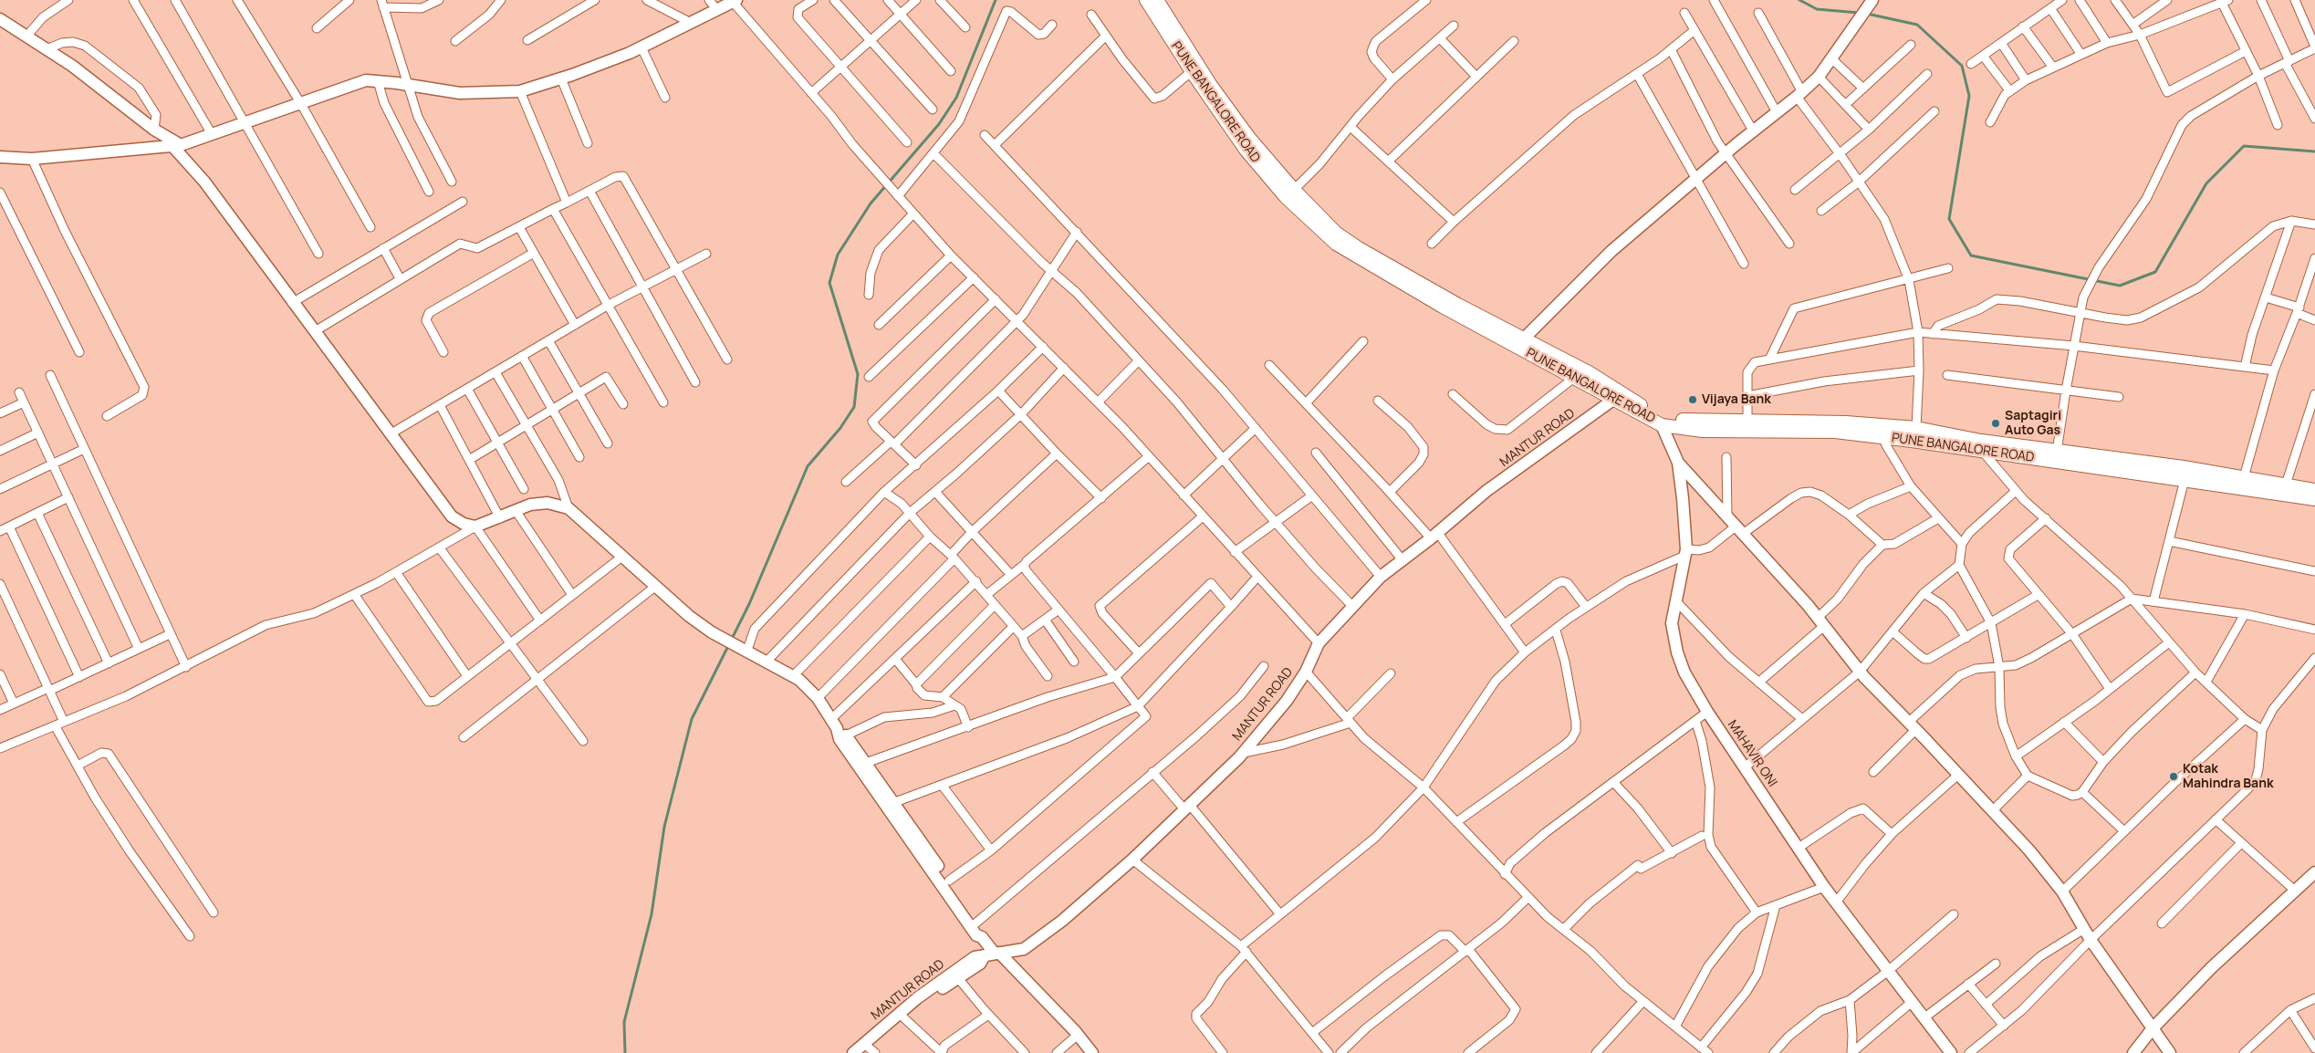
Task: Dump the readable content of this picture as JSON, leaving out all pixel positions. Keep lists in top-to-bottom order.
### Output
{
  "streets": {
    "main road": ["PUNE BANGALORE ROAD"],
    "street": ["MANTUR ROAD", "MAHAVIR ONI"]
  },
  "crossings": [
    ["PUNE BANGALORE ROAD", "MANTUR ROAD"],
    ["PUNE BANGALORE ROAD", "MAHAVIR ONI"]
  ],
  "places": ["Vijaya Bank", "Saptagiri Auto Gas", "Kotak Mahindra Bank"]
}
